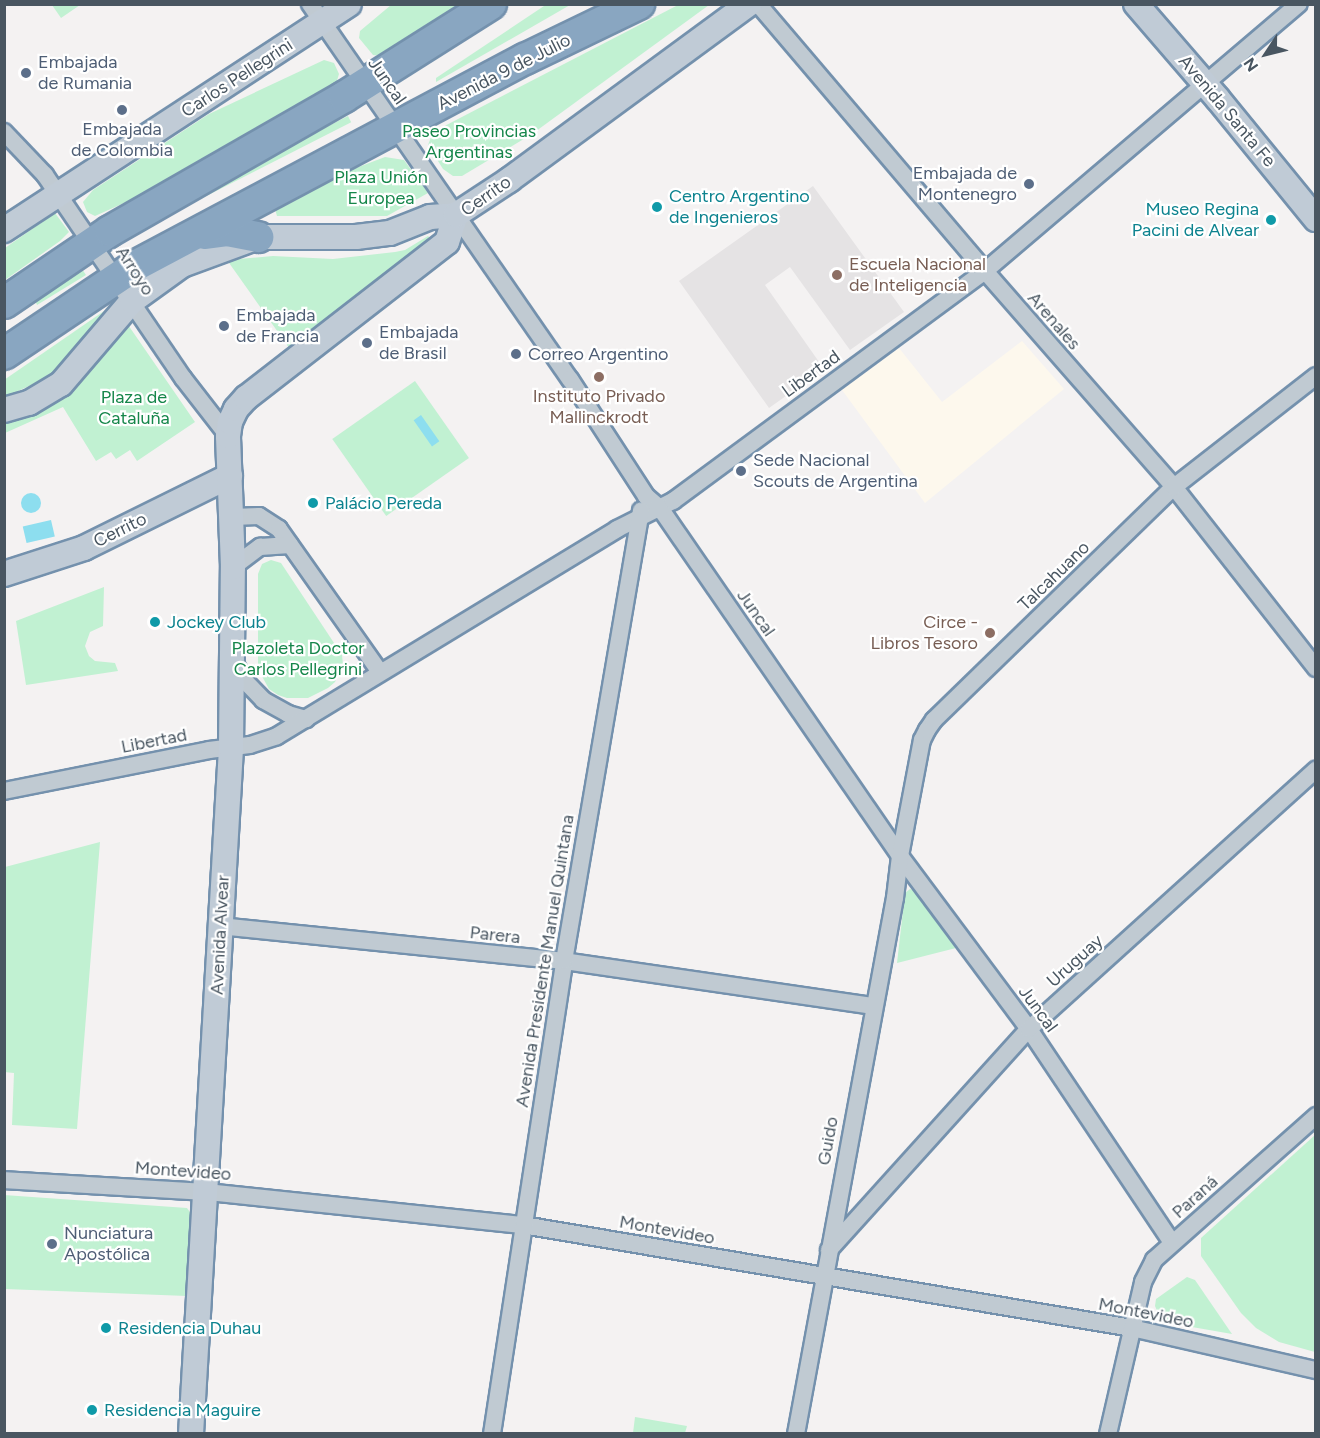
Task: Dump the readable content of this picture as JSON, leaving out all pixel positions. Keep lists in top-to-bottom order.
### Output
{
  "streets": {
    "highway": ["Avenida 9 de Julio"],
    "street": [
      "Carlos Pellegrini",
      "Juncal",
      "Avenida Santa Fe",
      "Cerrito",
      "Arroyo",
      "Arenales",
      "Libertad",
      "Talcahuano",
      "Avenida Alvear",
      "Parera",
      "Avenida Presidente Manuel Quintana",
      "Uruguay",
      "Guido",
      "Montevideo",
      "Paraná"
    ]
  },
  "crossings": [
    ["Avenida 9 de Julio", "Juncal"],
    ["Avenida 9 de Julio", "Cerrito"],
    ["Avenida 9 de Julio", "Arroyo"],
    ["Carlos Pellegrini", "Juncal"],
    ["Carlos Pellegrini", "Arroyo"],
    ["Juncal", "Cerrito"],
    ["Juncal", "Libertad"],
    ["Juncal", "Talcahuano"],
    ["Juncal", "Avenida Presidente Manuel Quintana"],
    ["Juncal", "Uruguay"],
    ["Juncal", "Guido"],
    ["Juncal", "Paraná"],
    ["Avenida Santa Fe", "Libertad"],
    ["Cerrito", "Arroyo"],
    ["Cerrito", "Avenida Alvear"],
    ["Arroyo", "Avenida Alvear"],
    ["Arenales", "Libertad"],
    ["Arenales", "Talcahuano"],
    ["Libertad", "Avenida Alvear"],
    ["Libertad", "Avenida Presidente Manuel Quintana"],
    ["Talcahuano", "Guido"],
    ["Avenida Alvear", "Parera"],
    ["Avenida Alvear", "Montevideo"],
    ["Parera", "Avenida Presidente Manuel Quintana"],
    ["Parera", "Guido"],
    ["Avenida Presidente Manuel Quintana", "Montevideo"],
    ["Uruguay", "Guido"],
    ["Guido", "Montevideo"],
    ["Montevideo", "Paraná"]
  ],
  "parks": [
    "Paseo Provincias Argentinas",
    "Plaza Unión Europea",
    "Plaza de Cataluña",
    "Plazoleta Doctor Carlos Pellegrini"
  ],
  "places": [
    "Embajada de Rumania",
    "Embajada de Colombia",
    "Embajada de Montenegro",
    "Centro Argentino de Ingenieros",
    "Museo Regina Pacini de Alvear",
    "Escuela Nacional de Inteligencia",
    "Embajada de Francia",
    "Embajada de Brasil",
    "Correo Argentino",
    "Instituto Privado Mallinckrodt",
    "Sede Nacional Scouts de Argentina",
    "Palácio Pereda",
    "Jockey Club",
    "Circe - Libros Tesoro",
    "Nunciatura Apostólica",
    "Residencia Duhau",
    "Residencia Maguire"
  ],
  "north": "bottom left"
}
